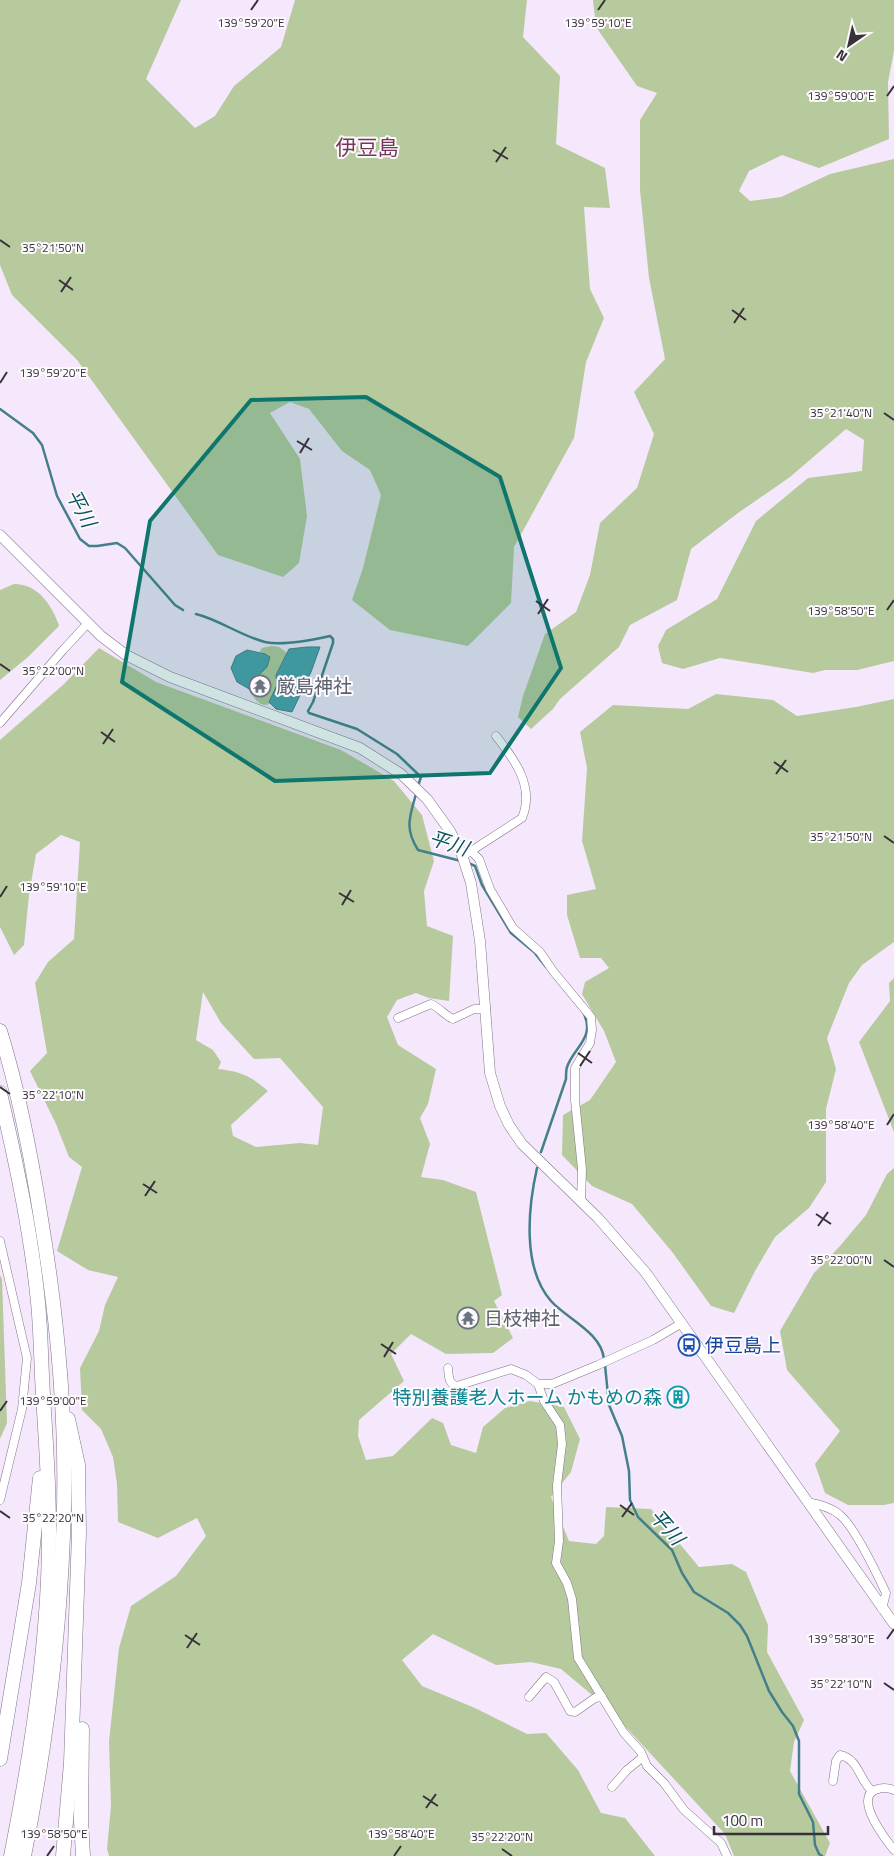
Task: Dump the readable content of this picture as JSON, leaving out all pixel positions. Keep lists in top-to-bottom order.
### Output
{
  "districts": ["伊豆島"],
  "water": ["平川"],
  "places": {
    "temple": ["厳島神社", "日枝神社"],
    "bus stop": ["伊豆島上"],
    "building": ["特別養護老人ホーム かもめの森"]
  },
  "scale_bar": "100 m",
  "north": "bottom left",
  "coordinates": [
    "139°59'20\"E",
    "139°59'10\"E",
    "139°59'00\"E",
    "35°21'50\"N",
    "35°21'40\"N",
    "139°58'50\"E",
    "35°22'00\"N",
    "35°22'10\"N",
    "139°58'40\"E",
    "35°22'20\"N",
    "139°58'30\"E"
  ]
}
